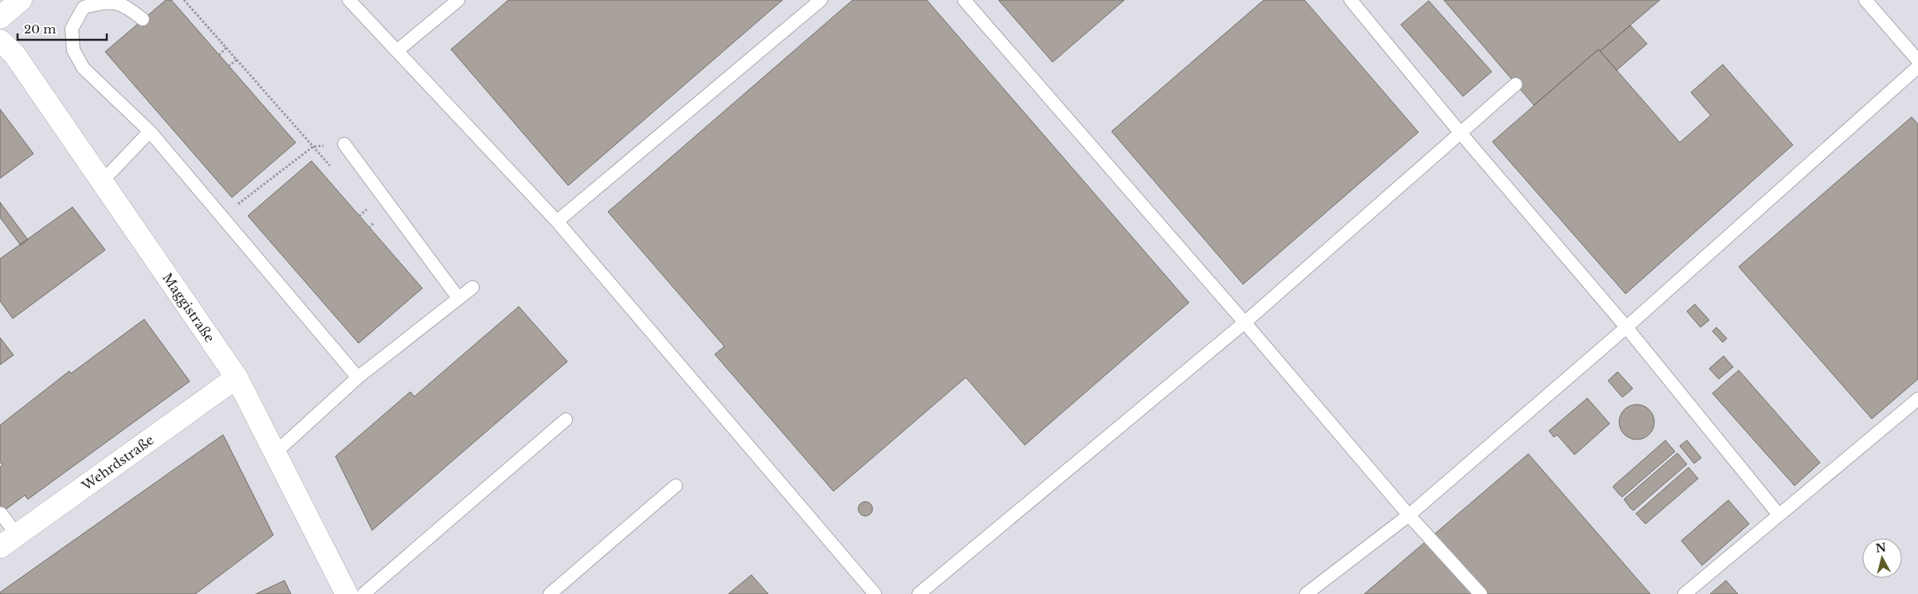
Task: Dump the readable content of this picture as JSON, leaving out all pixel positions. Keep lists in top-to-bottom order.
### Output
{
  "streets": {
    "street": ["Maggistraße", "Wehrdstraße"]
  },
  "crossings": [
    ["Maggistraße", "Wehrdstraße"]
  ],
  "scale_bar": "20 m",
  "north": "top"
}
